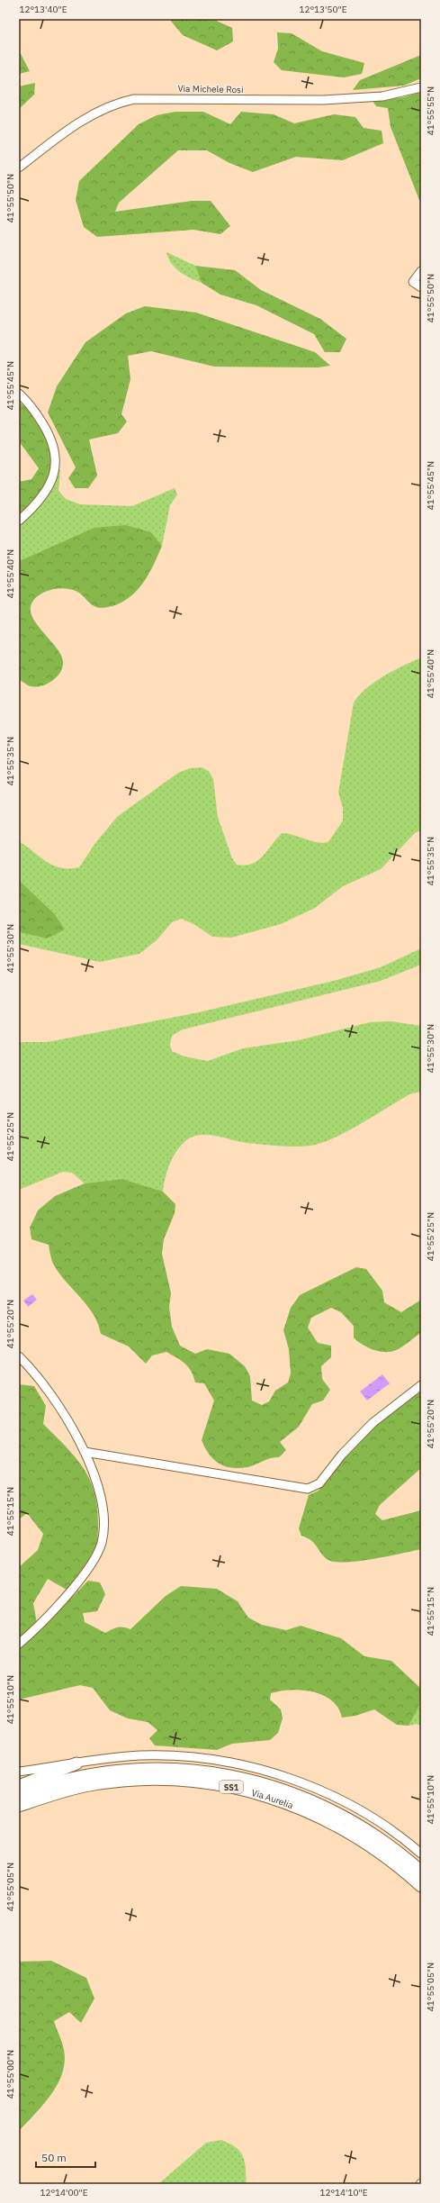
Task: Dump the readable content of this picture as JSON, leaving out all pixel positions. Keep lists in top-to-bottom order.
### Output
{
  "streets": {
    "highway": ["SS1", "Via Aurelia"],
    "street": ["Via Michele Rosi"]
  },
  "scale_bar": "50 m",
  "coordinates": [
    "12°13'40\"E",
    "12°13'50\"E",
    "41°55'55\"N",
    "41°55'50\"N",
    "41°55'45\"N",
    "41°55'40\"N",
    "41°55'35\"N",
    "41°55'30\"N",
    "41°55'25\"N",
    "41°55'20\"N",
    "41°55'15\"N",
    "41°55'10\"N",
    "41°55'05\"N",
    "41°55'00\"N",
    "12°14'00\"E",
    "12°14'10\"E"
  ]
}
